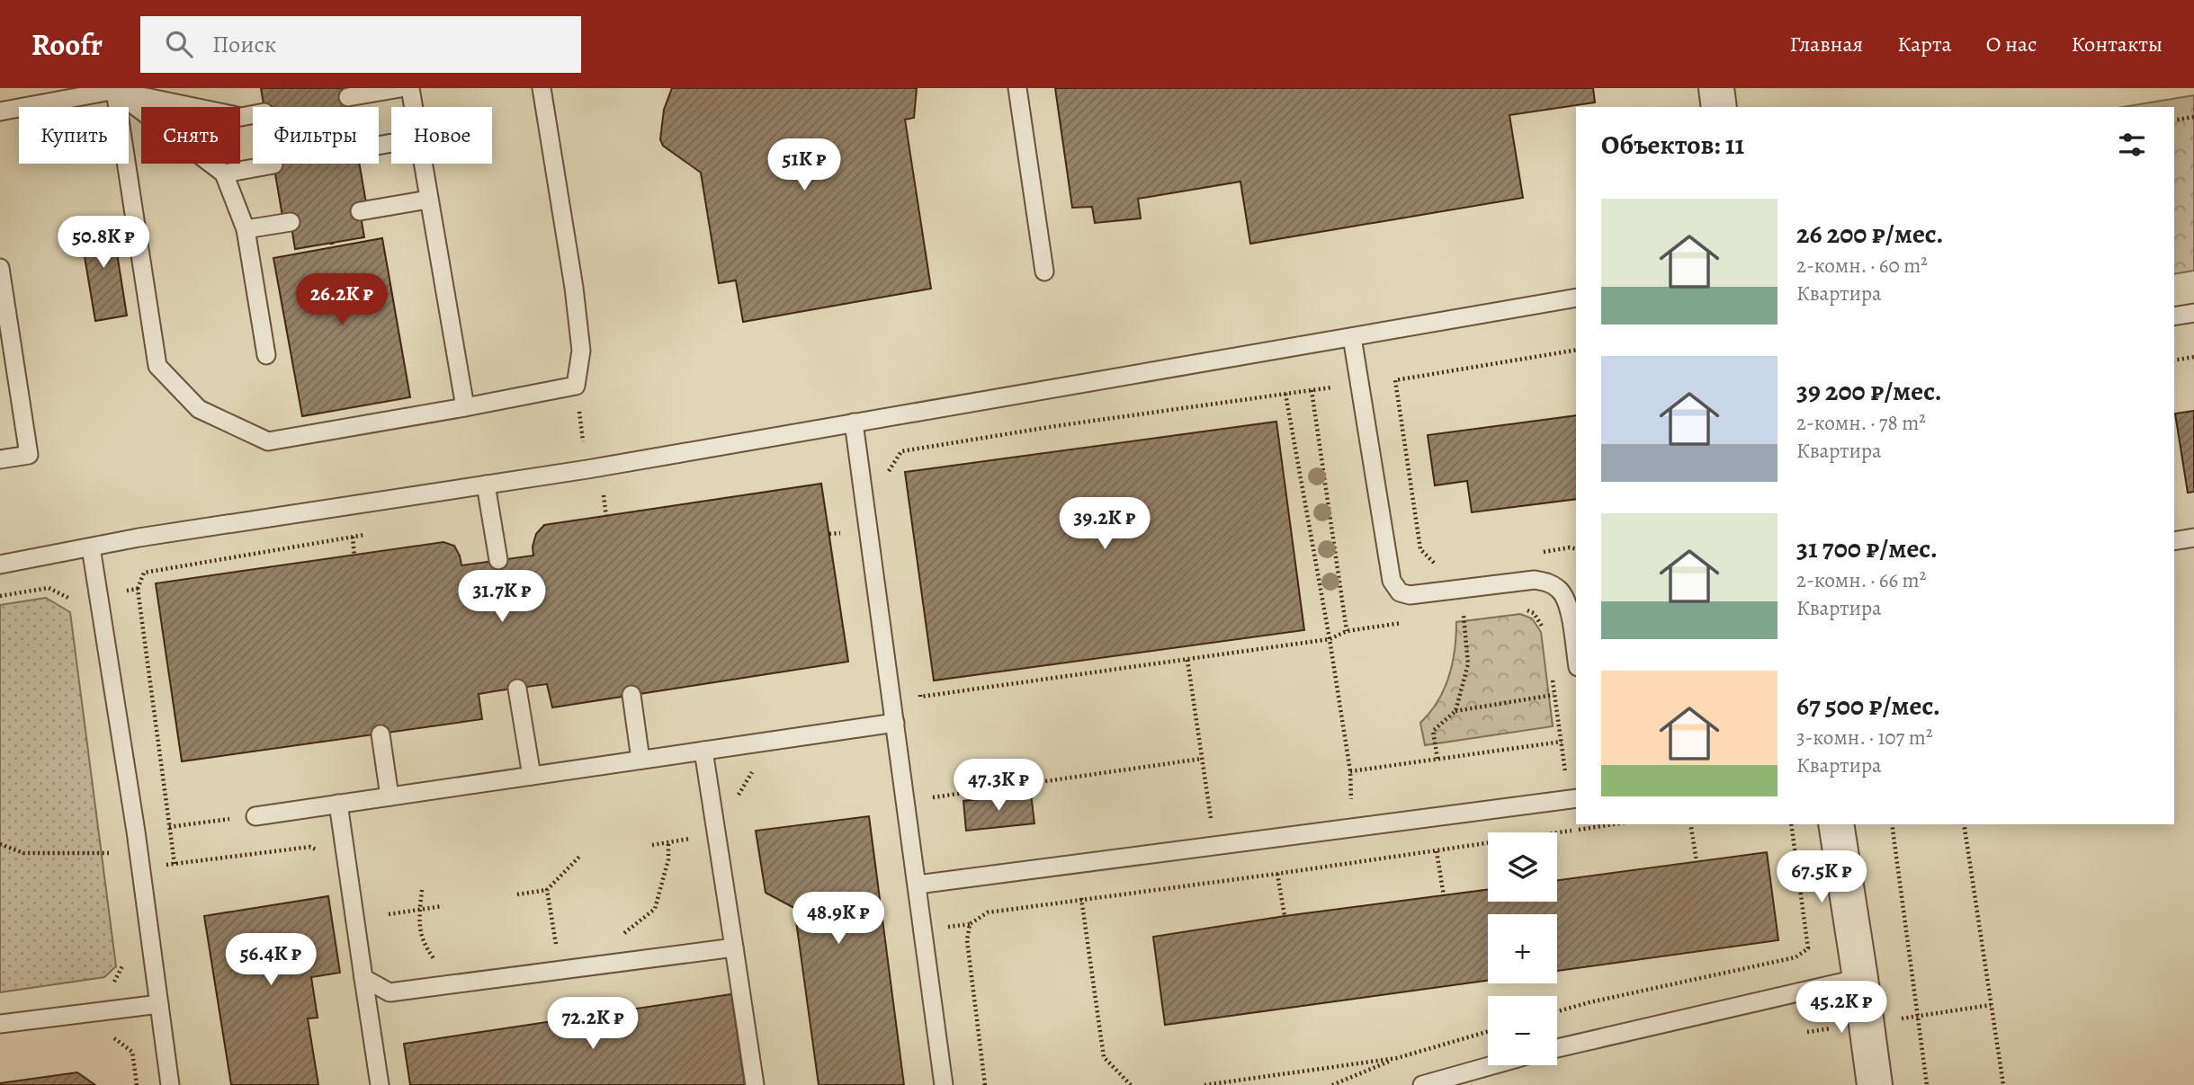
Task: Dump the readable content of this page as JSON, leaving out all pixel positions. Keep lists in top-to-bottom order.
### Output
{
  "page": {
    "header": "Roofr",
    "search": "Поиск",
    "nav": [
      "Главная",
      "Карта",
      "О нас",
      "Контакты"
    ],
    "chip": [
      "Купить",
      "Снять",
      "Фильтры",
      "Новое"
    ],
    "heading": "Объектов: 11",
    "price": [
      "51K ₽",
      "50.8K ₽",
      "26.2K ₽",
      "39.2K ₽",
      "31.7K ₽",
      "47.3K ₽",
      "67.5K ₽",
      "48.9K ₽",
      "56.4K ₽",
      "45.2K ₽",
      "72.2K ₽"
    ],
    "list": [
      {
        "name": "26 200 ₽/мес.",
        "note": "2-комн. · 60 m² · Квартира"
      },
      {
        "name": "39 200 ₽/мес.",
        "note": "2-комн. · 78 m² · Квартира"
      },
      {
        "name": "31 700 ₽/мес.",
        "note": "2-комн. · 66 m² · Квартира"
      },
      {
        "name": "67 500 ₽/мес.",
        "note": "3-комн. · 107 m² · Квартира"
      }
    ],
    "map_buttons": ["+", "−"]
  }
}
